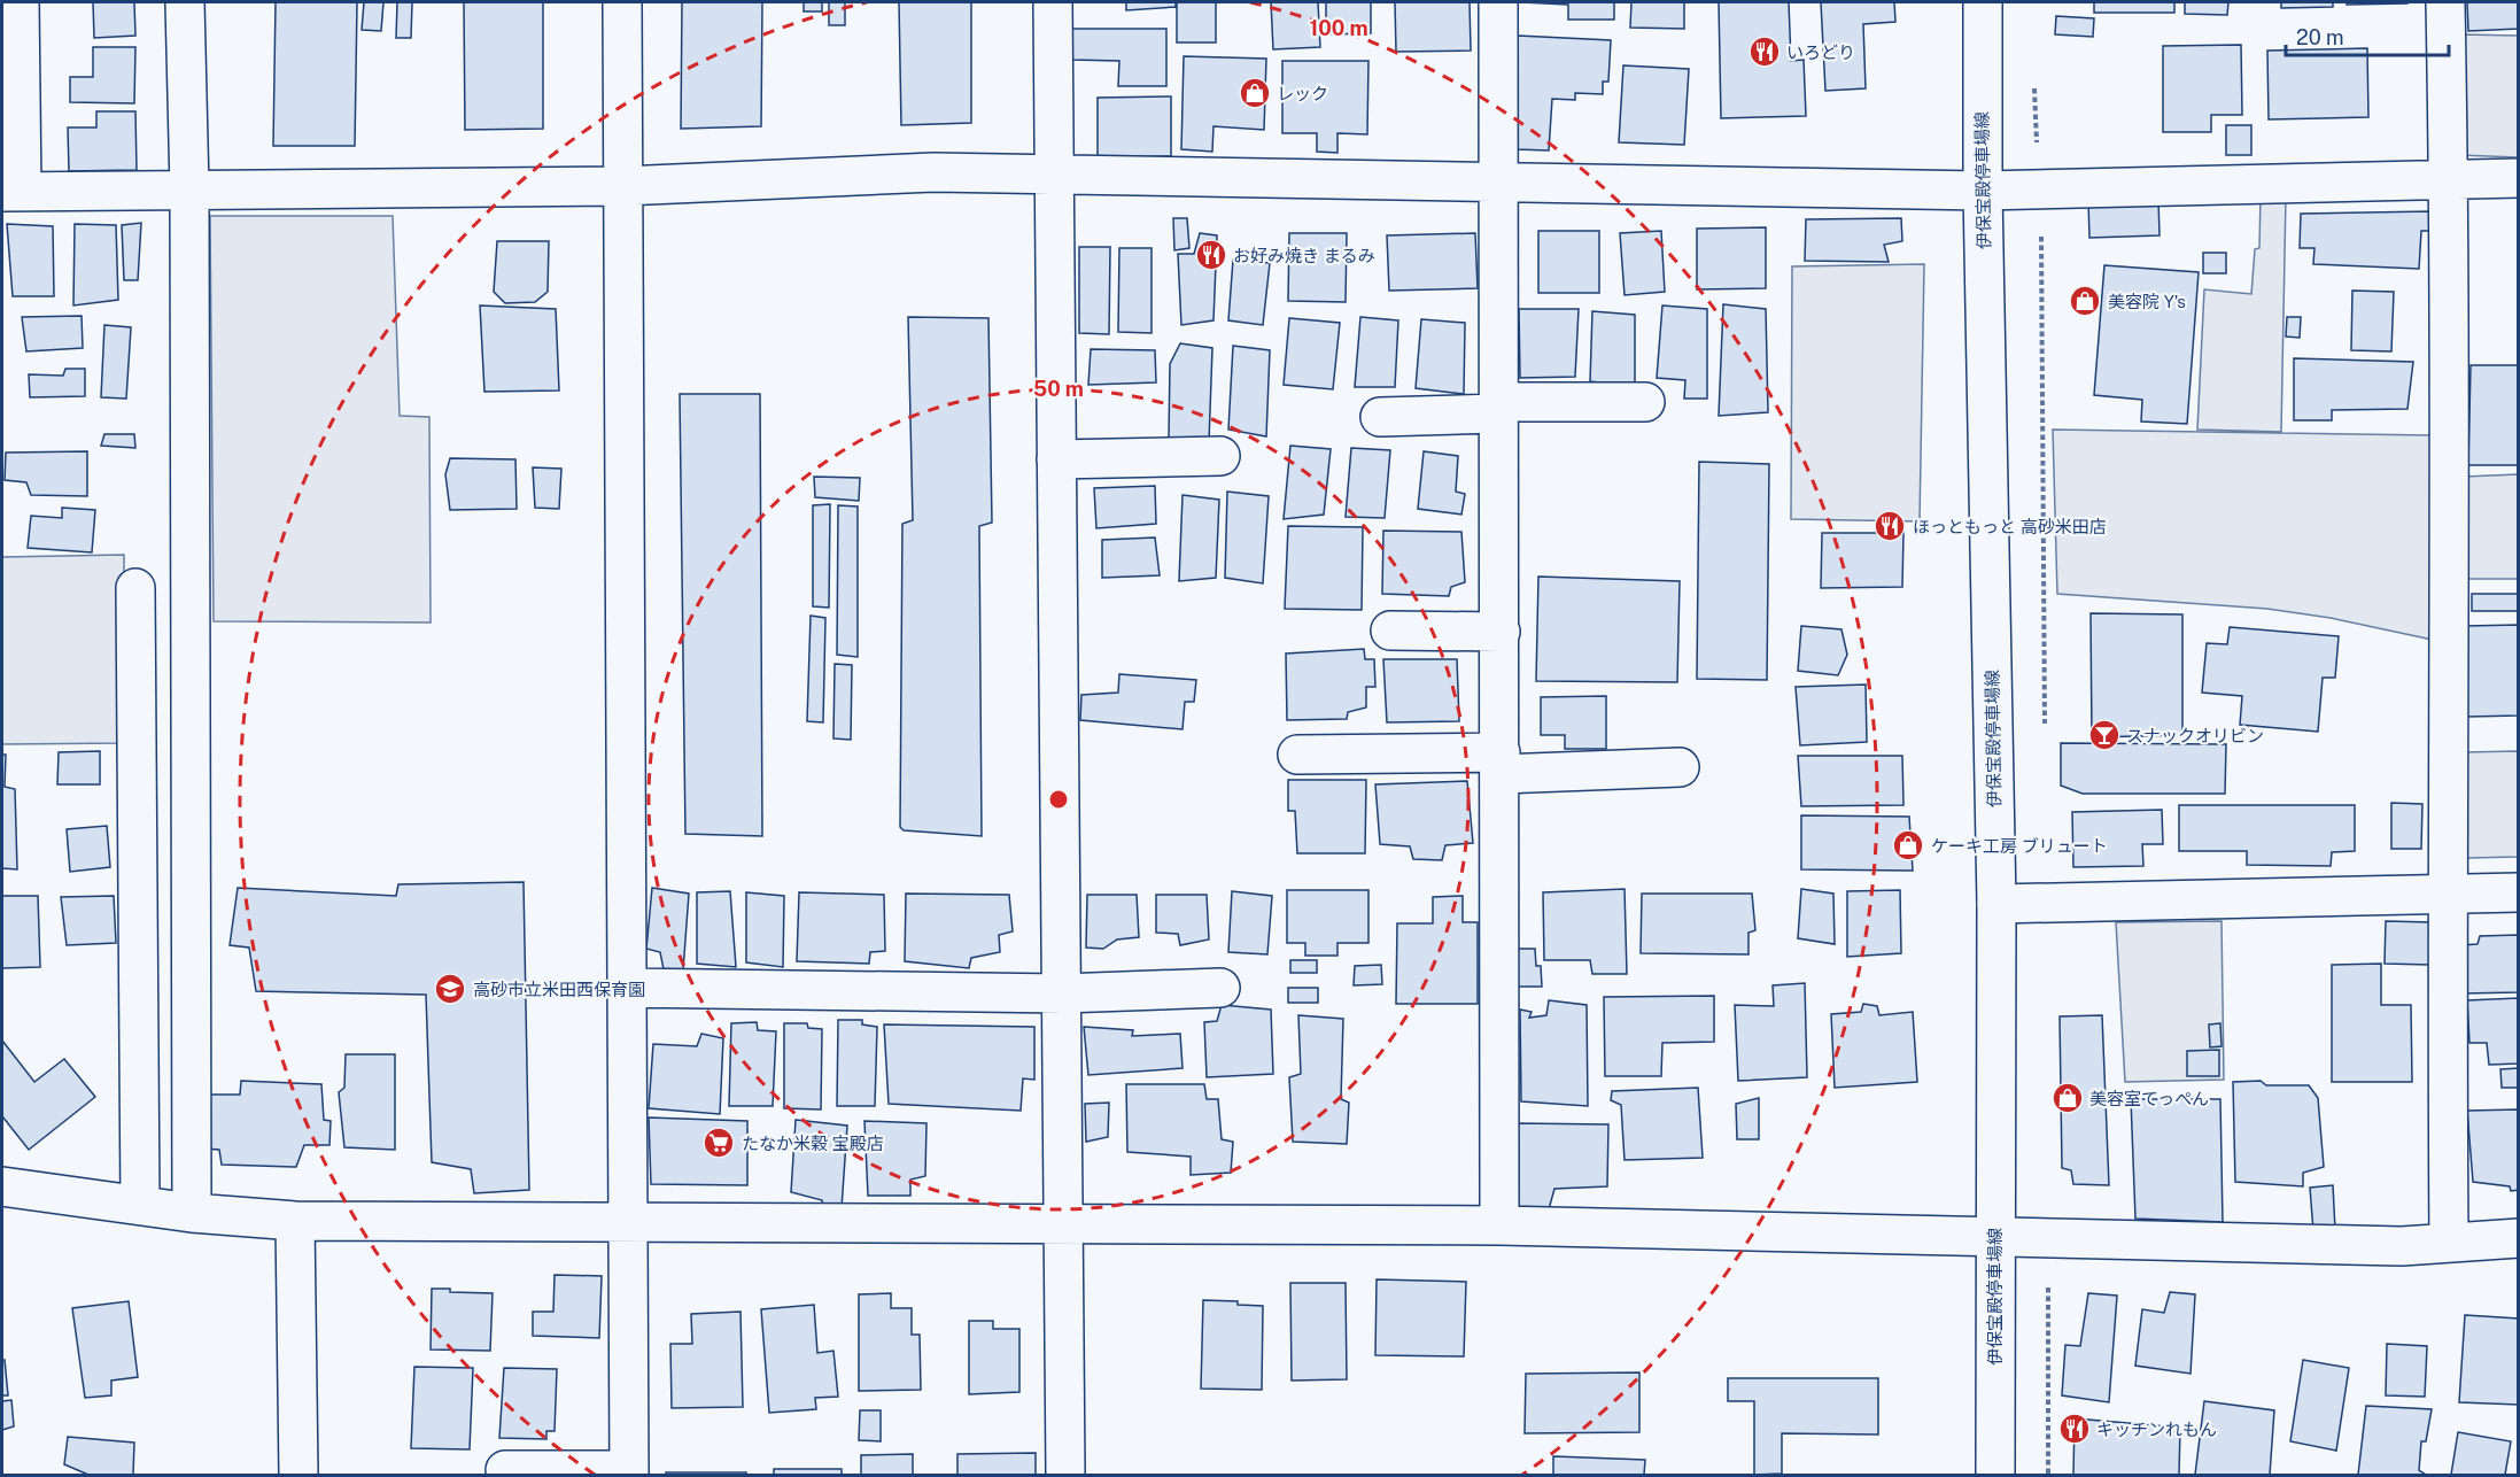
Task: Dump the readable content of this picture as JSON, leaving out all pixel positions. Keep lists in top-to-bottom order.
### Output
{
  "streets": {
    "street": ["伊保宝殿停車場線"]
  },
  "places": {
    "restaurant": [
      "いろどり",
      "お好み焼き まるみ",
      "ほっともっと 高砂米田店",
      "キッチンれもん"
    ],
    "shop": [
      "レック",
      "美容院 Y's",
      "ケーキ工房 ブリュート",
      "美容室てっぺん"
    ],
    "bar": ["スナックオリビン"],
    "school or university": ["高砂市立米田西保育園"],
    "supermarket": ["たなか米穀 宝殿店"]
  },
  "scale_bar": "20 m",
  "rings": ["100 m", "50 m"]
}
